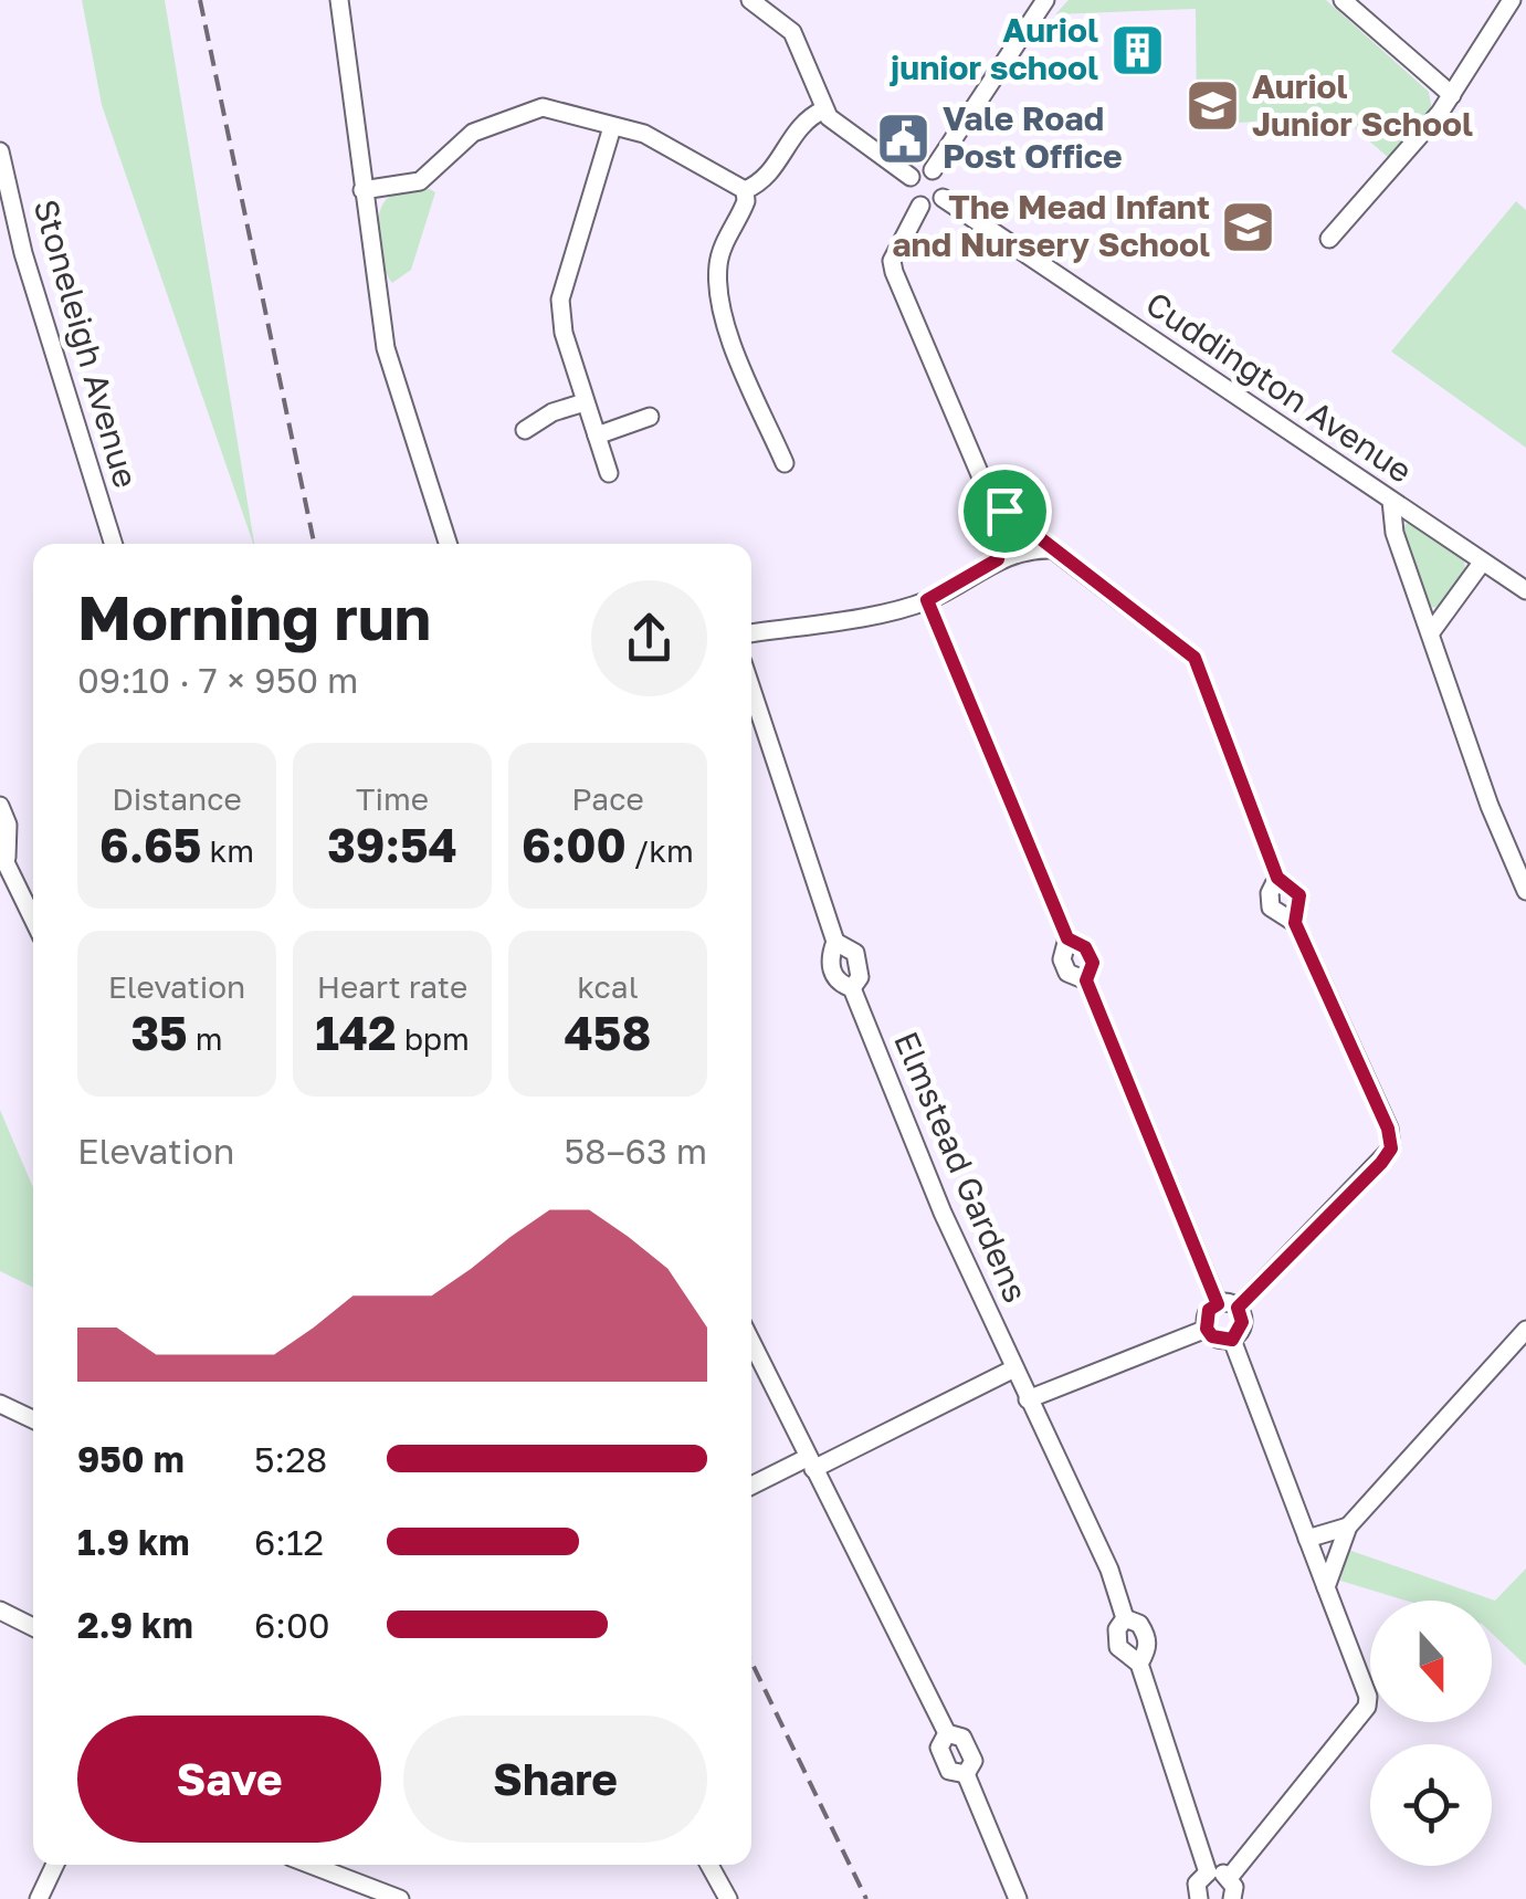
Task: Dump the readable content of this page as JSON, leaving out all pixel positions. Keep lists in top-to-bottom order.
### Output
{
  "streets": {
    "street": ["Stoneleigh Avenue", "Cuddington Avenue", "Elmstead Gardens"]
  },
  "places": {
    "building": ["Auriol junior school"],
    "school or university": ["Auriol Junior School", "The Mead Infant and Nursery School"],
    "public building": ["Vale Road Post Office"]
  },
  "north": "bottom",
  "page": {
    "heading": ["Morning run", "09:10 · 7 × 950 m"],
    "stats": [
      ["Distance", "6.65 km"],
      ["Time", "39:54"],
      ["Pace", "6:00 /km"],
      ["Elevation", "35 m"],
      ["Heart rate", "142 bpm"],
      ["kcal", "458"]
    ],
    "chart": ["Elevation", "58–63 m"],
    "list": [
      {
        "name": "950 m",
        "note": "5:28"
      },
      {
        "name": "1.9 km",
        "note": "6:12"
      },
      {
        "name": "2.9 km",
        "note": "6:00"
      }
    ],
    "buttons": ["Save", "Share"]
  }
}
